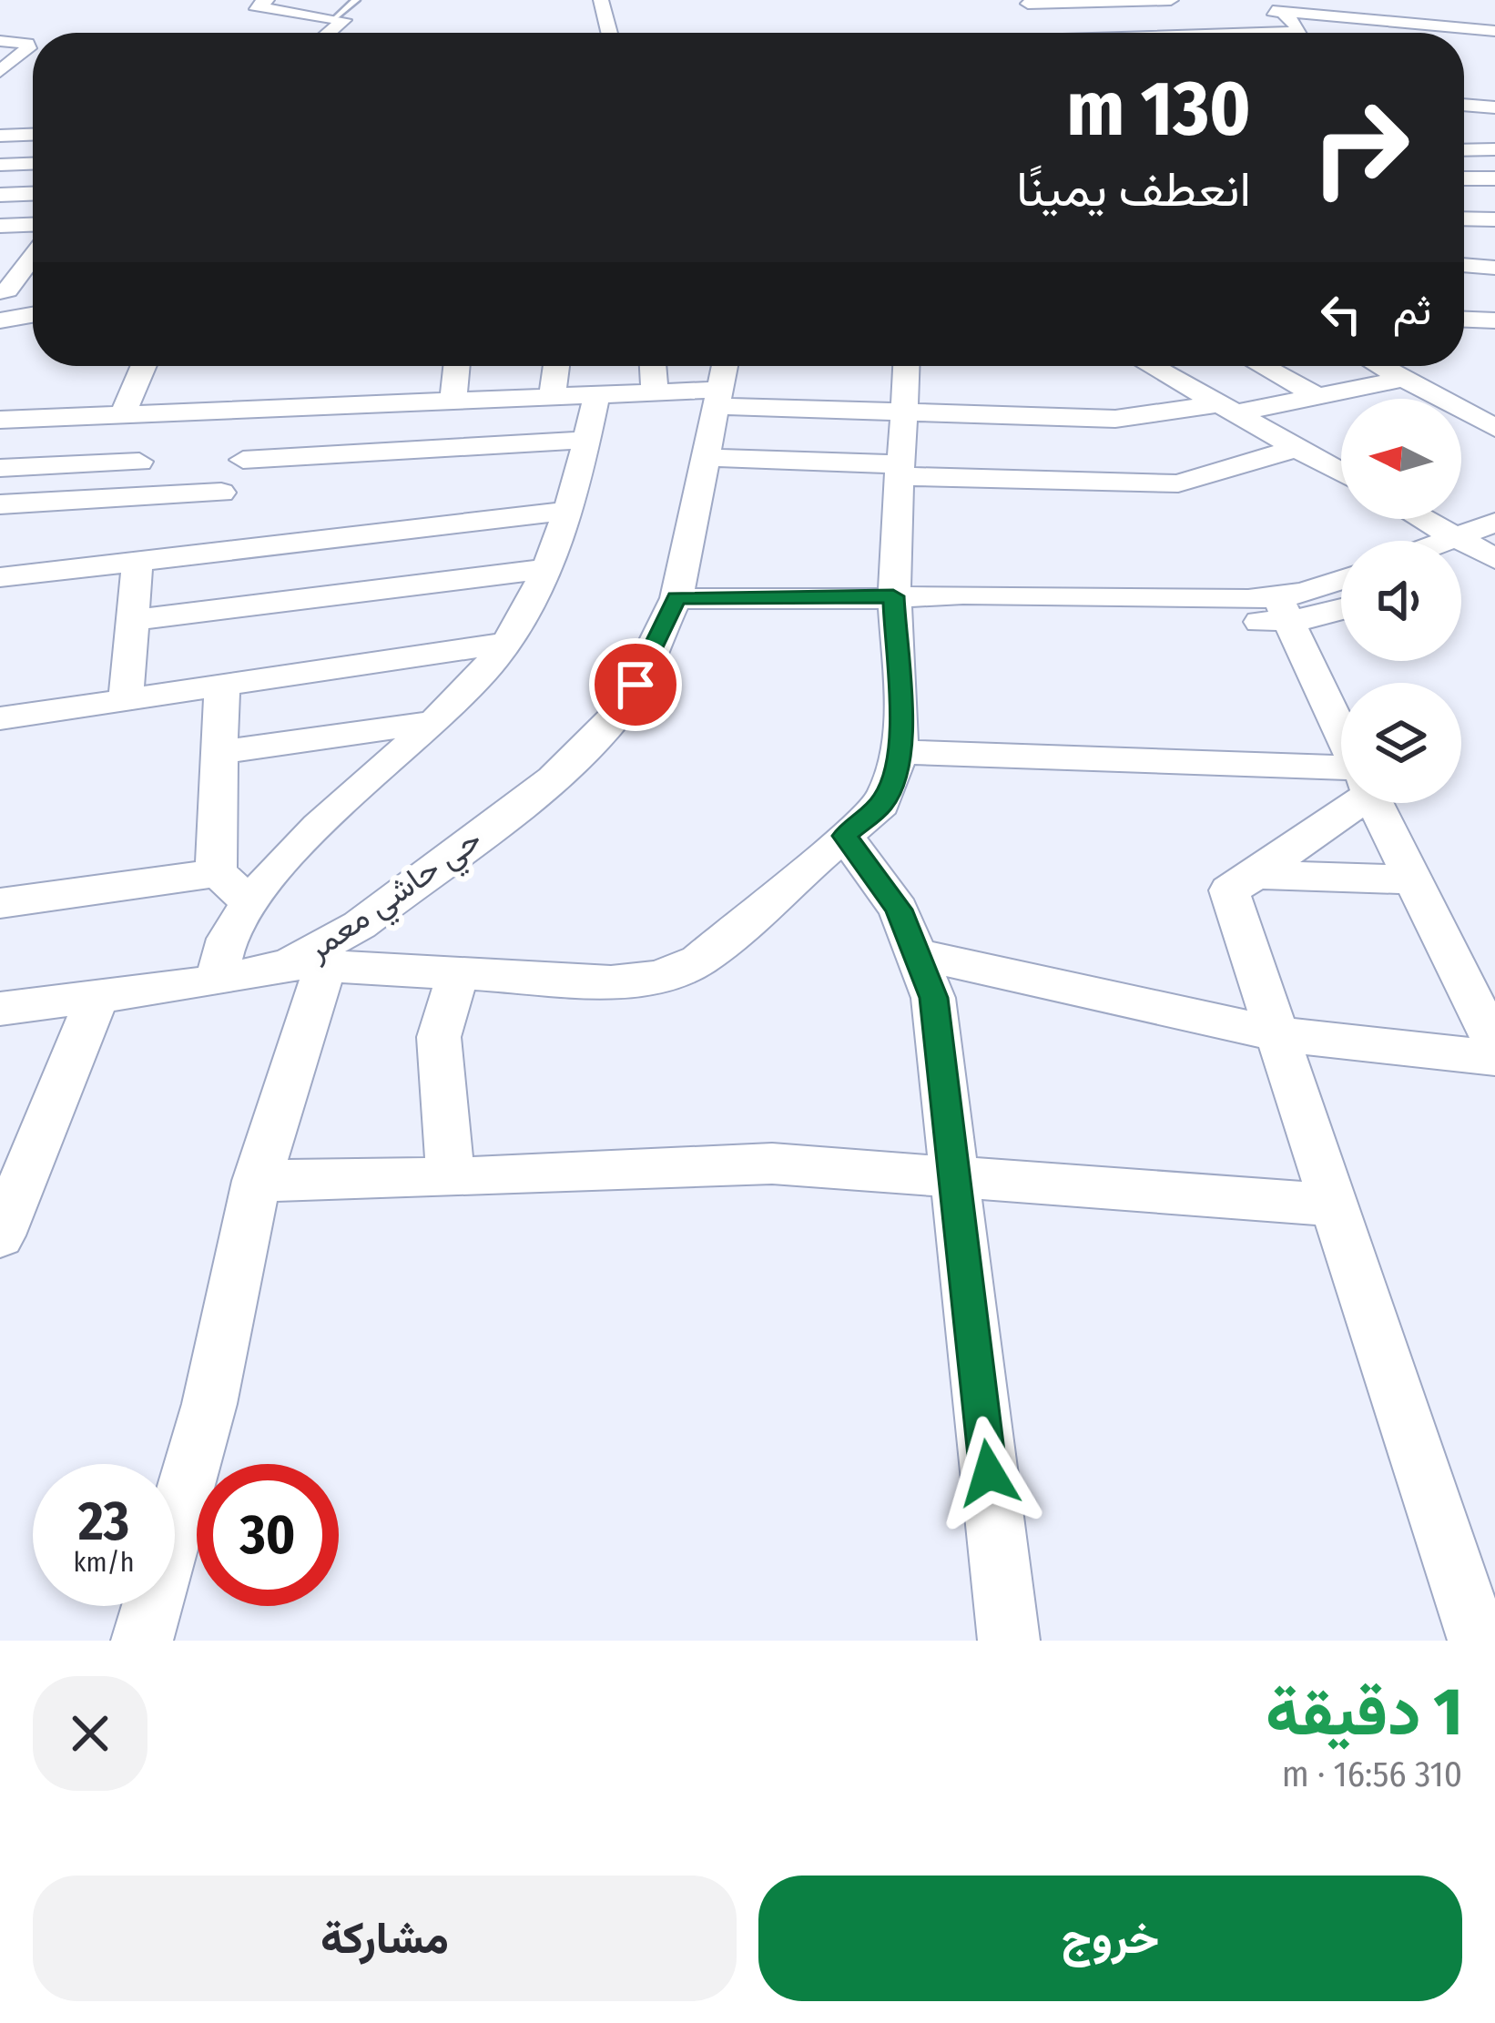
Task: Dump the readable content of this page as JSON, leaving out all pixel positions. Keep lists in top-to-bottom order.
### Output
{
  "streets": {
    "street": ["حي حاشي معمر"]
  },
  "north": "left",
  "page": {
    "turn": ["130 m", "انعطف يمينًا"],
    "then": "ثم",
    "speed": "23 km/h",
    "limit": "30",
    "heading": ["1 دقيقة", "310 m · 16:56"],
    "buttons": ["خروج", "مشاركة"]
  }
}
